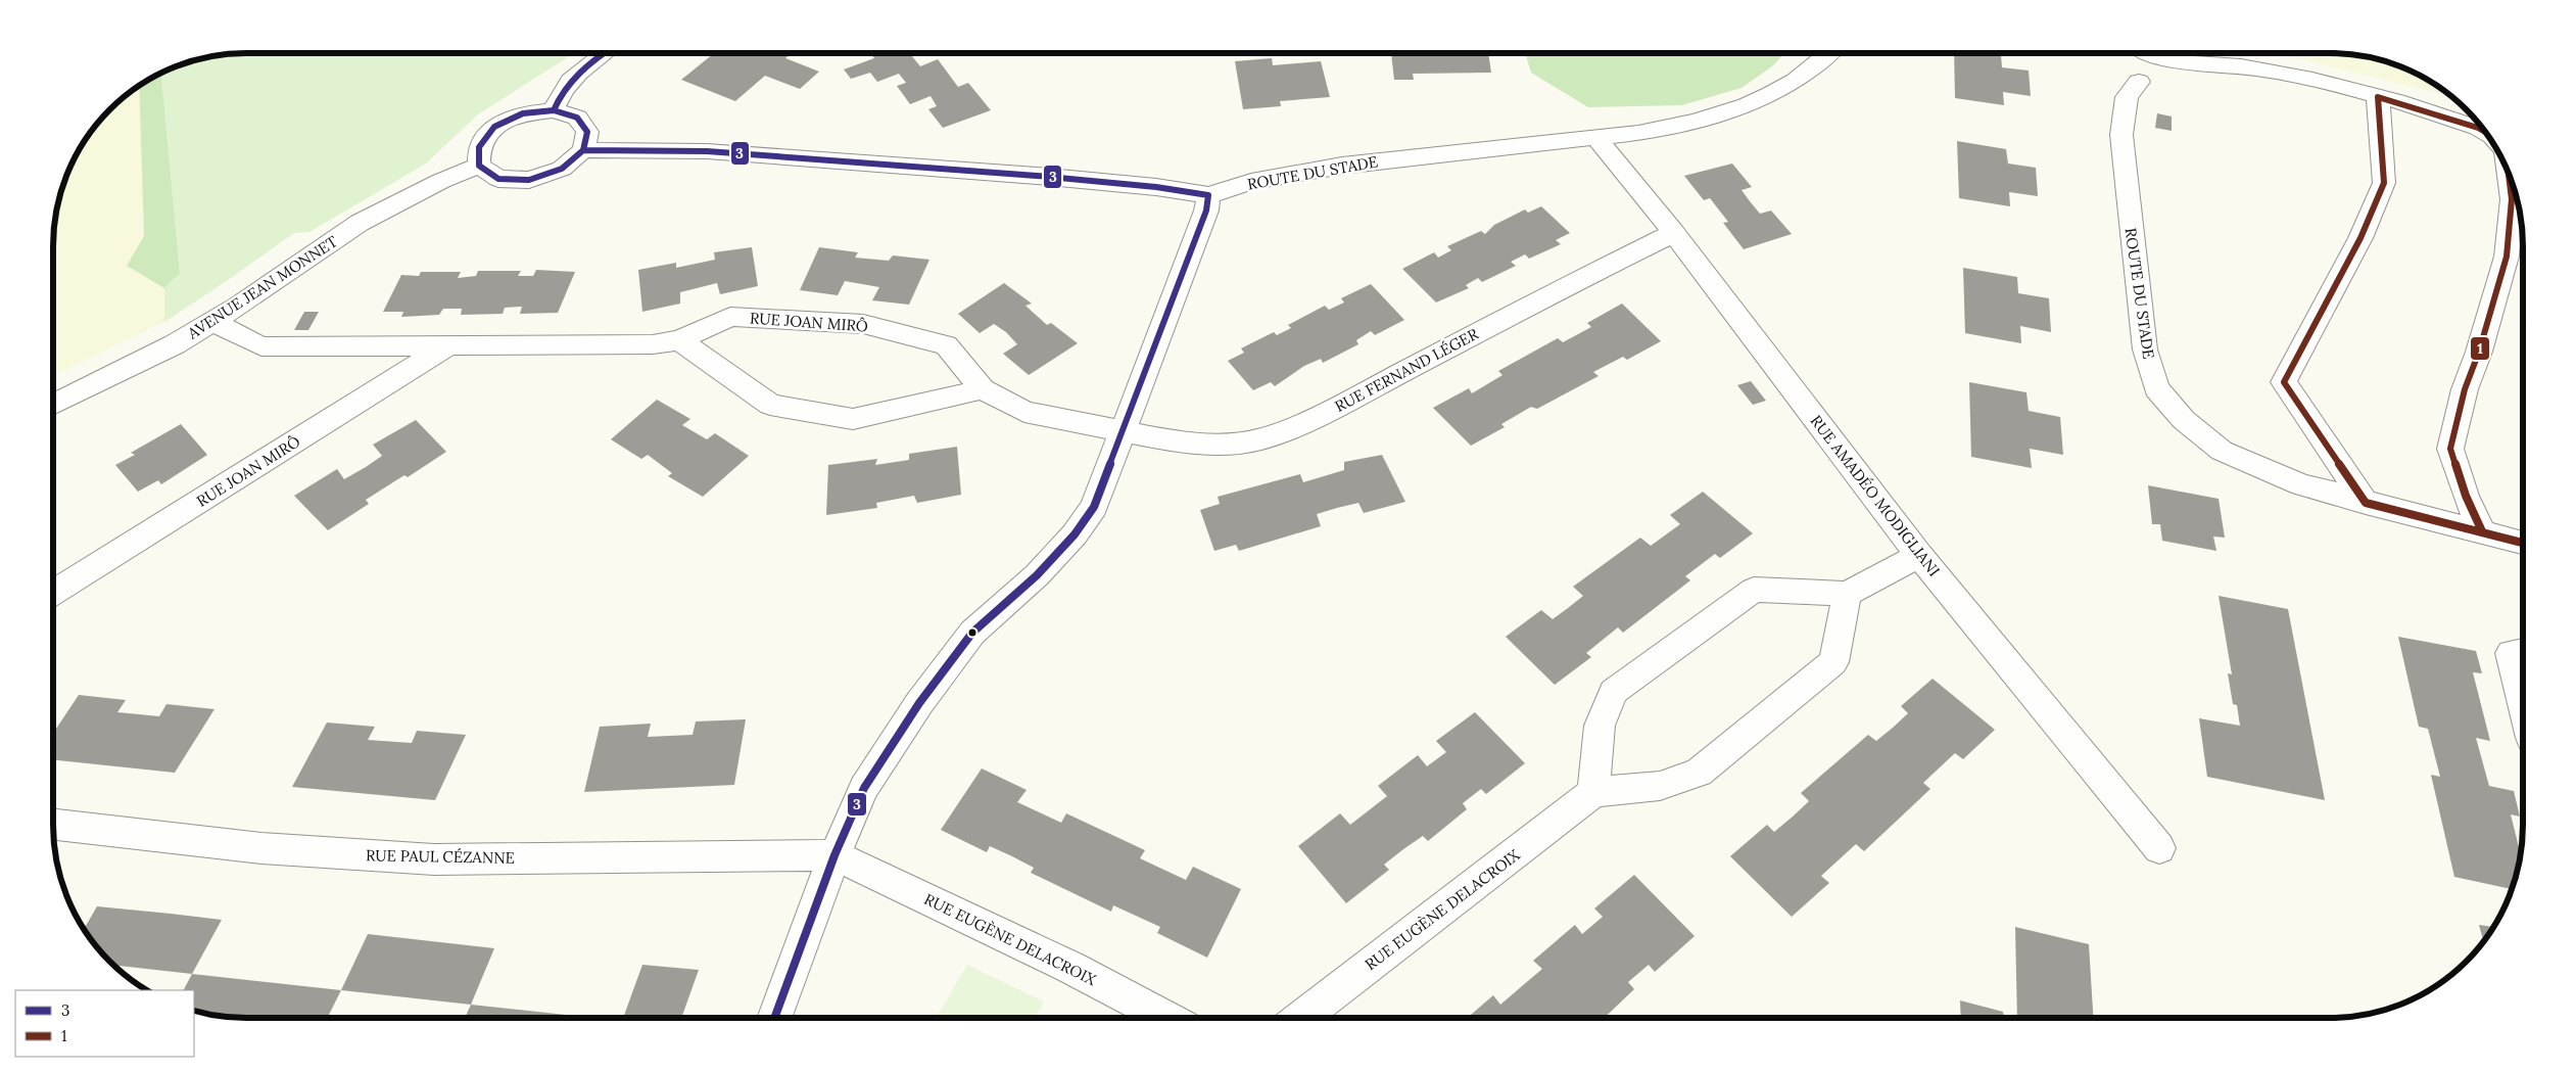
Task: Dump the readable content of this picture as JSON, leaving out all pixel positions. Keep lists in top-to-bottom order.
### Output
{
  "streets": {
    "street": [
      "ROUTE DU STADE",
      "AVENUE JEAN MONNET",
      "RUE JOAN MIRÔ",
      "RUE FERNAND LÉGER",
      "RUE AMADÉO MODIGLIANI",
      "RUE PAUL CÉZANNE",
      "RUE EUGÈNE DELACROIX"
    ]
  },
  "crossings": [
    ["ROUTE DU STADE", "AVENUE JEAN MONNET"],
    ["ROUTE DU STADE", "RUE AMADÉO MODIGLIANI"],
    ["AVENUE JEAN MONNET", "RUE JOAN MIRÔ"],
    ["RUE JOAN MIRÔ", "RUE FERNAND LÉGER"],
    ["RUE FERNAND LÉGER", "RUE AMADÉO MODIGLIANI"],
    ["RUE PAUL CÉZANNE", "RUE EUGÈNE DELACROIX"]
  ],
  "lines": ["transit line 3", "transit line 1"],
  "legend": ["3", "1"]
}
